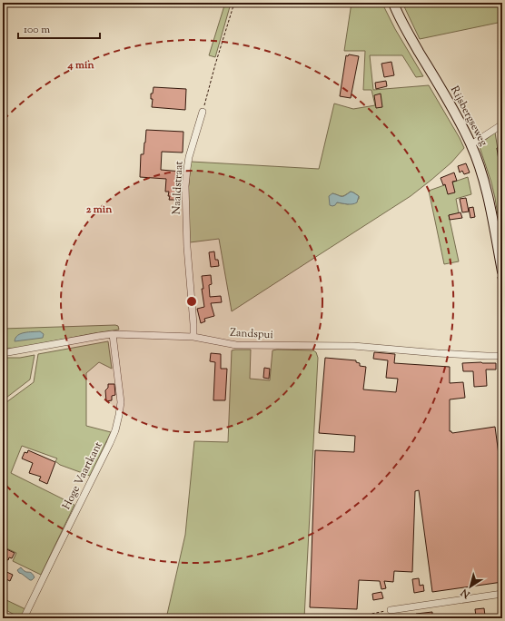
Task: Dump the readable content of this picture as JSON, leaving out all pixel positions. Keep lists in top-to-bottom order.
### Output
{
  "streets": {
    "main road": ["Rijsbergseweg"],
    "street": ["Naaldstraat", "Zandspui", "Hoge Vaartkant"]
  },
  "crossings": [
    ["Naaldstraat", "Zandspui"],
    ["Zandspui", "Hoge Vaartkant"]
  ],
  "scale_bar": "100 m",
  "north": "bottom left",
  "rings": ["4 min", "2 min"]
}
